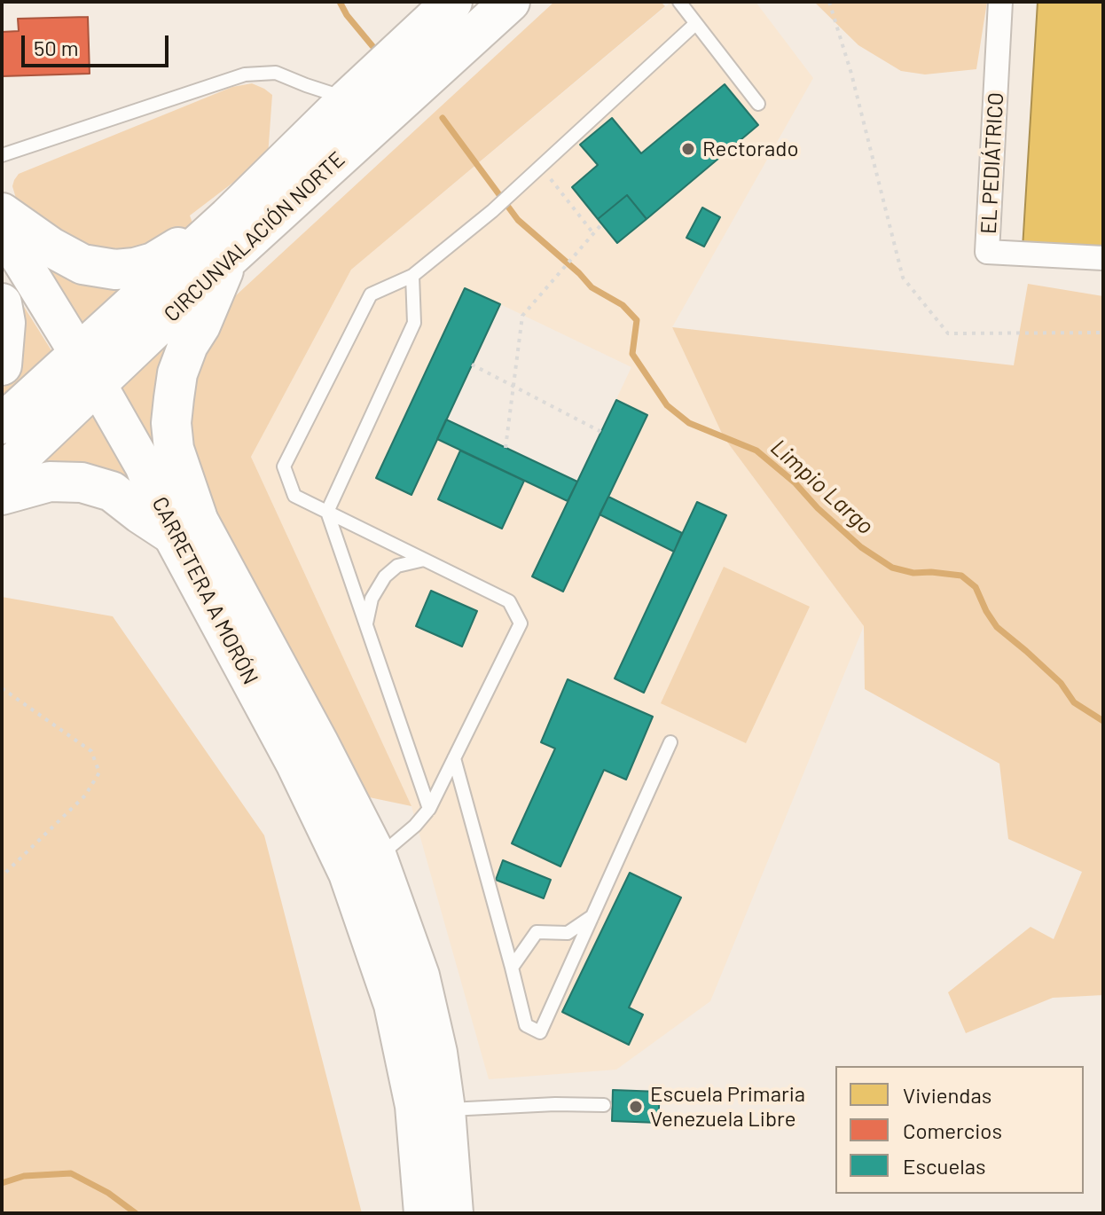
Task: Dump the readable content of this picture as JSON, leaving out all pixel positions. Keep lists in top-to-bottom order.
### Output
{
  "streets": {
    "highway": ["CIRCUNVALACIÓN NORTE"],
    "main road": ["CARRETERA A MORÓN"],
    "street": ["EL PEDIÁTRICO"]
  },
  "crossings": [
    ["CIRCUNVALACIÓN NORTE", "CARRETERA A MORÓN"]
  ],
  "water": ["Limpio Largo"],
  "places": ["Rectorado", "Escuela Primaria Venezuela Libre"],
  "legend": ["Viviendas", "Comercios", "Escuelas"],
  "scale_bar": "50 m"
}
